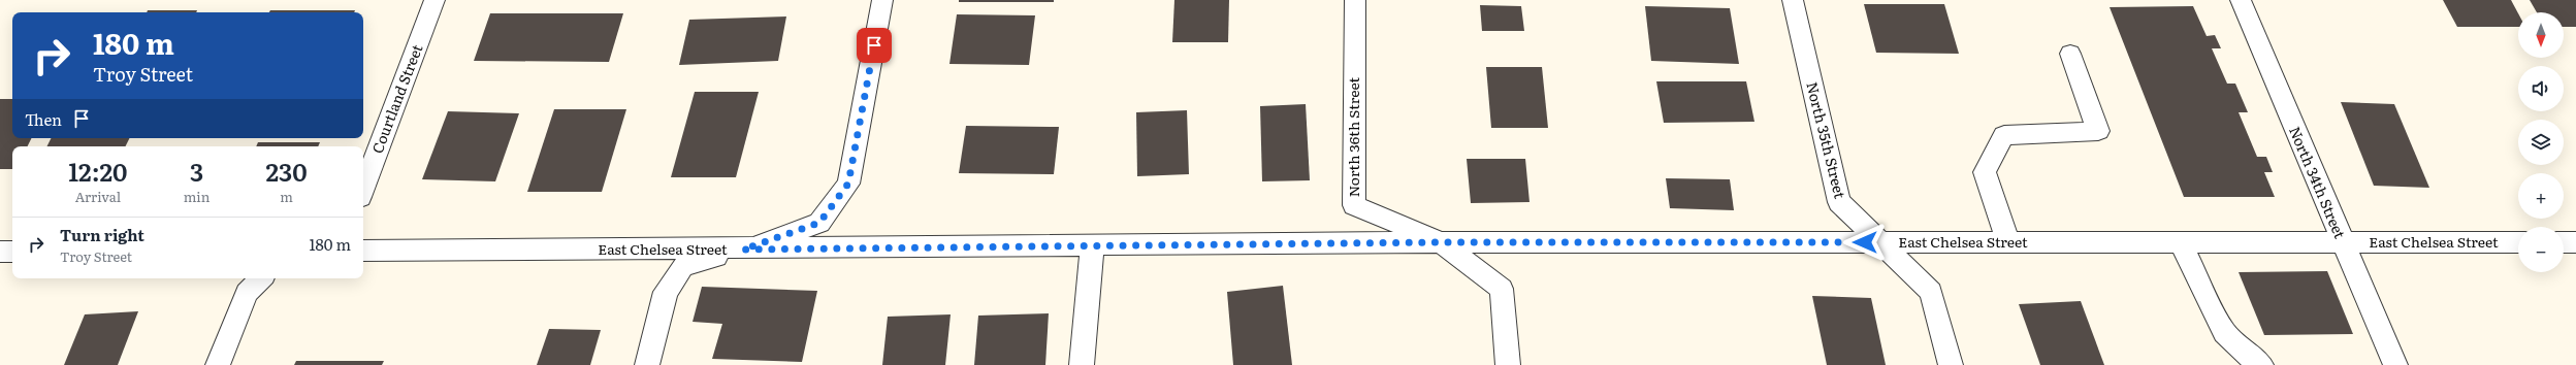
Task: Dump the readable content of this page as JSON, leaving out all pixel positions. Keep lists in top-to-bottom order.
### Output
{
  "streets": {
    "street": [
      "Courtland Street",
      "North 36th Street",
      "North 35th Street",
      "North 34th Street",
      "East Chelsea Street"
    ]
  },
  "crossings": [
    ["North 36th Street", "East Chelsea Street"],
    ["North 35th Street", "East Chelsea Street"],
    ["North 34th Street", "East Chelsea Street"]
  ],
  "north": "bottom",
  "page": {
    "map_buttons": ["+", "−"],
    "turn": ["180 m", "Troy Street"],
    "then": "Then",
    "eta": [
      "12:20",
      "Arrival",
      "3",
      "min",
      "230",
      "m"
    ],
    "list": [
      {
        "name": "Turn right",
        "note": "Troy Street",
        "value": "180 m"
      }
    ]
  }
}
